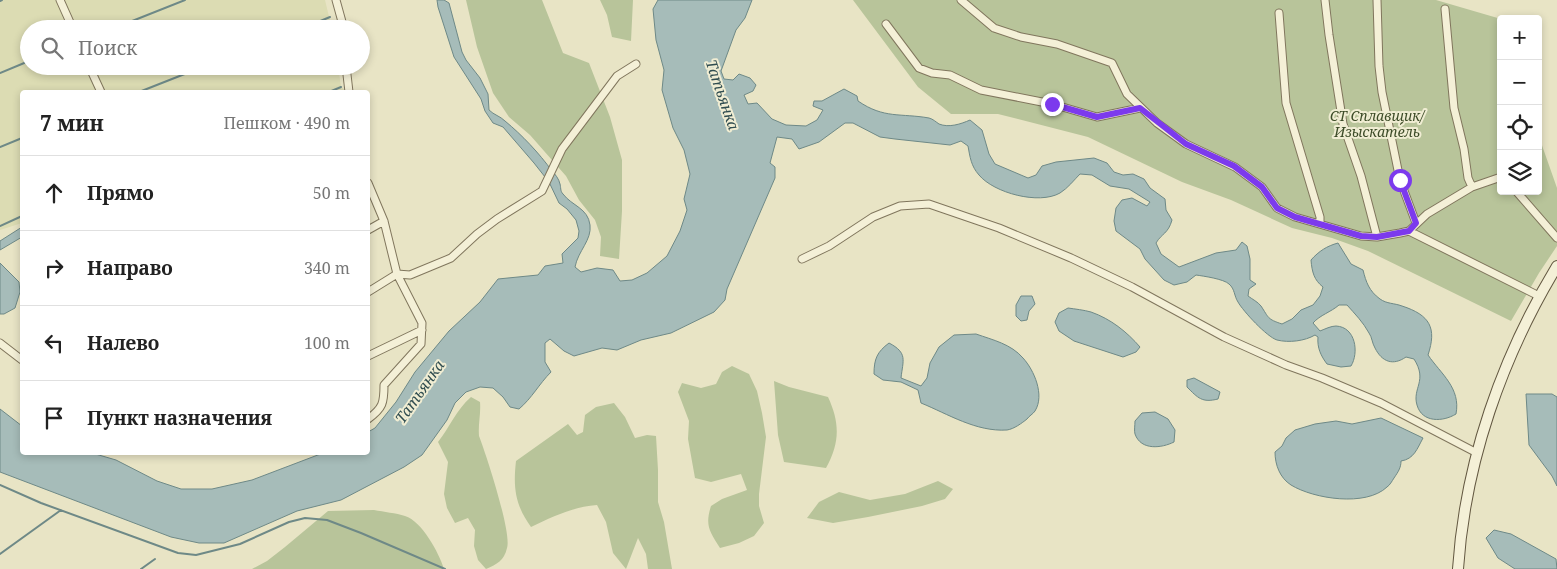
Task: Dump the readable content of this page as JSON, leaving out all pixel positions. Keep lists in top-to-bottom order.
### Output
{
  "water": ["Татьянка"],
  "parks": ["СТ Сплавщик/ Изыскатель"],
  "page": {
    "map_buttons": ["+", "−"],
    "search": "Поиск",
    "heading": ["7 мин", "Пешком · 490 m"],
    "list": [
      ["Прямо", "50 m"],
      ["Направо", "340 m"],
      ["Налево", "100 m"],
      "Пункт назначения"
    ]
  }
}
